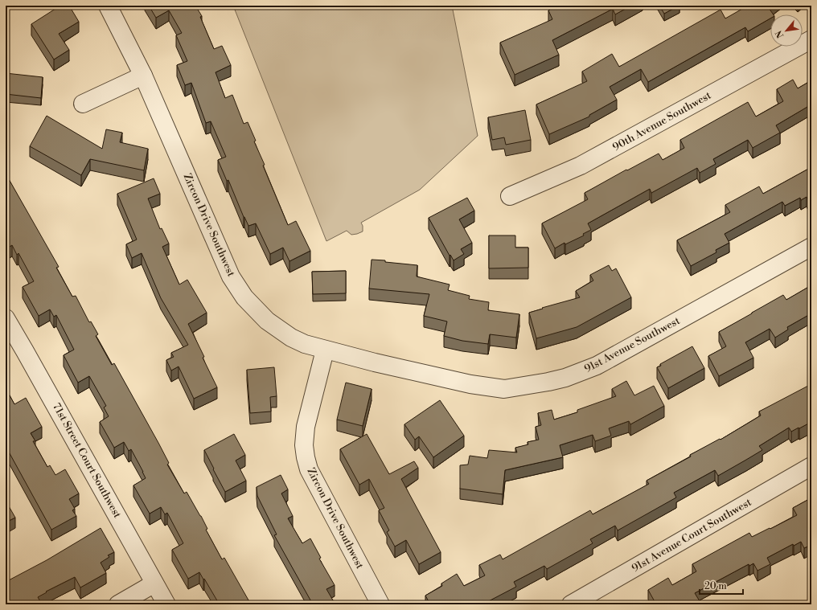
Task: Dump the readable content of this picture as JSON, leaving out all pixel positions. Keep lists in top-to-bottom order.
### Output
{
  "streets": {
    "street": [
      "90th Avenue Southwest",
      "Zircon Drive Southwest",
      "91st Avenue Southwest",
      "71st Street Court Southwest",
      "91st Avenue Court Southwest"
    ]
  },
  "crossings": [
    ["Zircon Drive Southwest", "91st Avenue Southwest"]
  ],
  "scale_bar": "20 m",
  "north": "bottom left"
}
